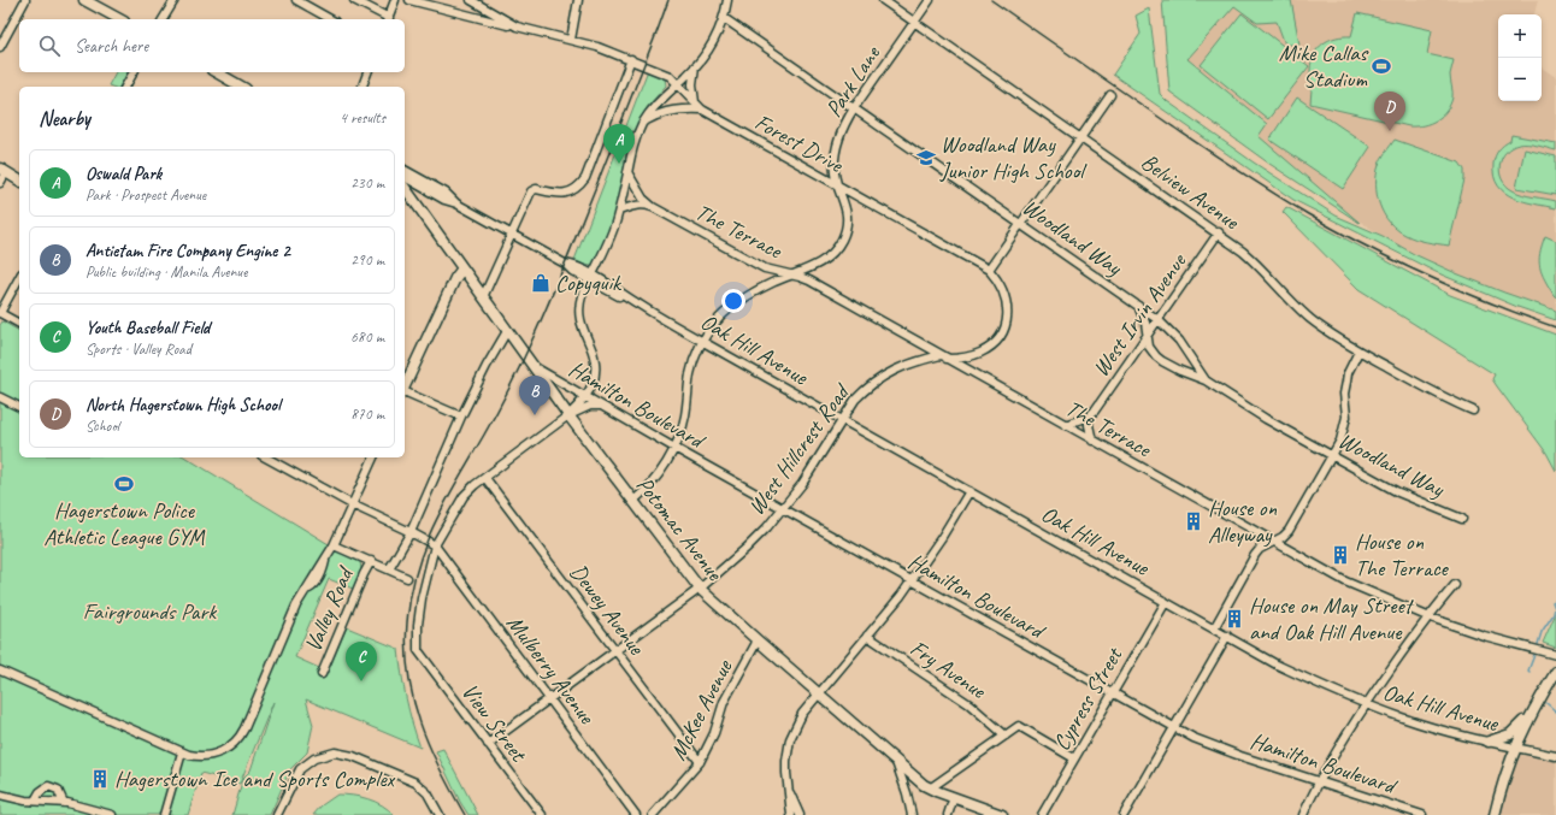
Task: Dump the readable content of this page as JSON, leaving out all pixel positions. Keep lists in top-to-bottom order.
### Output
{
  "streets": {
    "main road": ["Potomac Avenue"],
    "street": [
      "Park Lane",
      "Forest Drive",
      "Belview Avenue",
      "The Terrace",
      "Woodland Way",
      "West Irvin Avenue",
      "Oak Hill Avenue",
      "Hamilton Boulevard",
      "West Hillcrest Road",
      "Dewey Avenue",
      "Valley Road",
      "Mulberry Avenue",
      "Fry Avenue",
      "Cypress Street",
      "McKee Avenue",
      "View Street"
    ]
  },
  "crossings": [
    ["Park Lane", "Forest Drive"],
    ["Park Lane", "Belview Avenue"],
    ["Park Lane", "The Terrace"],
    ["Park Lane", "Woodland Way"],
    ["Park Lane", "Oak Hill Avenue"],
    ["Park Lane", "Hamilton Boulevard"],
    ["Park Lane", "Potomac Avenue"],
    ["Forest Drive", "The Terrace"],
    ["Forest Drive", "West Hillcrest Road"],
    ["Belview Avenue", "West Irvin Avenue"],
    ["The Terrace", "West Hillcrest Road"],
    ["Woodland Way", "West Irvin Avenue"],
    ["Oak Hill Avenue", "West Hillcrest Road"],
    ["Oak Hill Avenue", "Cypress Street"],
    ["Hamilton Boulevard", "West Hillcrest Road"],
    ["Hamilton Boulevard", "Potomac Avenue"],
    ["Hamilton Boulevard", "Cypress Street"],
    ["West Hillcrest Road", "Potomac Avenue"],
    ["West Hillcrest Road", "Dewey Avenue"],
    ["West Hillcrest Road", "Mulberry Avenue"],
    ["West Hillcrest Road", "View Street"],
    ["Potomac Avenue", "McKee Avenue"],
    ["Dewey Avenue", "McKee Avenue"],
    ["Mulberry Avenue", "View Street"]
  ],
  "parks": ["Fairgrounds Park"],
  "places": {
    "sports": ["Mike Callas Stadium", "Hagerstown Police Athletic League GYM"],
    "school or university": ["Woodland Way Junior High School"],
    "shop": ["Copyquik"],
    "building": [
      "House on Alleyway",
      "House on The Terrace",
      "House on May Street and Oak Hill Avenue",
      "Hagerstown Ice and Sports Complex"
    ]
  },
  "page": {
    "map_buttons": ["+", "−"],
    "search": "Search here",
    "heading": ["Nearby", "4 results"],
    "pins": [
      "D",
      "A",
      "B",
      "C"
    ],
    "list": [
      {
        "mark": "A",
        "name": "Oswald Park",
        "note": "Park · Prospect Avenue",
        "value": "230 m"
      },
      {
        "mark": "B",
        "name": "Antietam Fire Company Engine 2",
        "note": "Public building · Manila Avenue",
        "value": "290 m"
      },
      {
        "mark": "C",
        "name": "Youth Baseball Field",
        "note": "Sports · Valley Road",
        "value": "680 m"
      },
      {
        "mark": "D",
        "name": "North Hagerstown High School",
        "note": "School",
        "value": "870 m"
      }
    ]
  }
}
